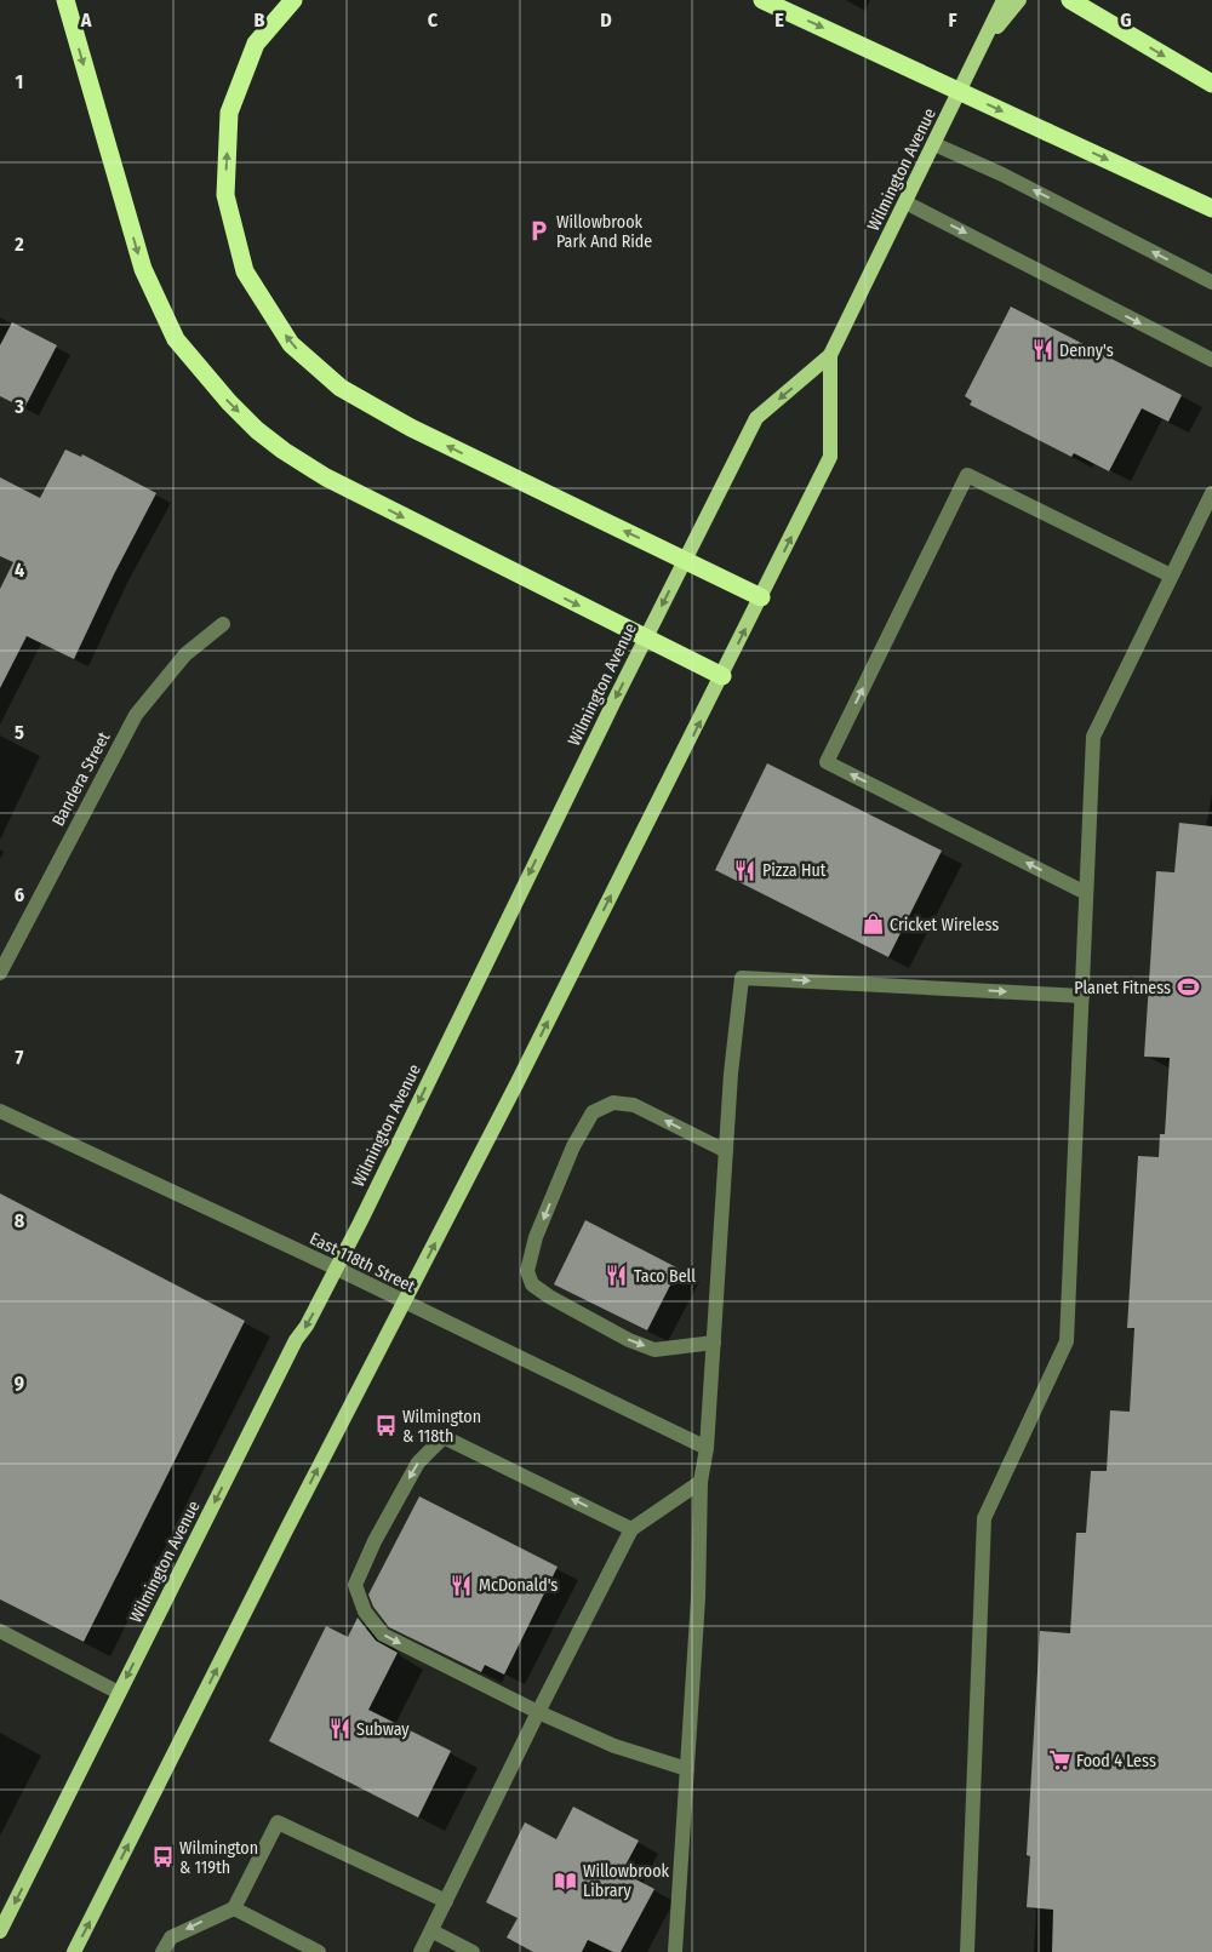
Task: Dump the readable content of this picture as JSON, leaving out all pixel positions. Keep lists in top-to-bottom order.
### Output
{
  "streets": {
    "main road": ["Wilmington Avenue"],
    "street": ["Bandera Street", "East 118th Street"]
  },
  "crossings": [
    ["Wilmington Avenue", "East 118th Street"]
  ],
  "places": {
    "parking": ["Willowbrook Park And Ride"],
    "restaurant": [
      "Denny's",
      "Pizza Hut",
      "Taco Bell",
      "McDonald's",
      "Subway"
    ],
    "shop": ["Cricket Wireless"],
    "sports": ["Planet Fitness"],
    "bus stop": ["Wilmington & 118th", "Wilmington & 119th"],
    "supermarket": ["Food 4 Less"],
    "library": ["Willowbrook Library"]
  },
  "grid": {
    "columns": [
      "A",
      "B",
      "C",
      "D",
      "E",
      "F",
      "G"
    ],
    "rows": [
      "1",
      "2",
      "3",
      "4",
      "5",
      "6",
      "7",
      "8",
      "9"
    ]
  }
}
